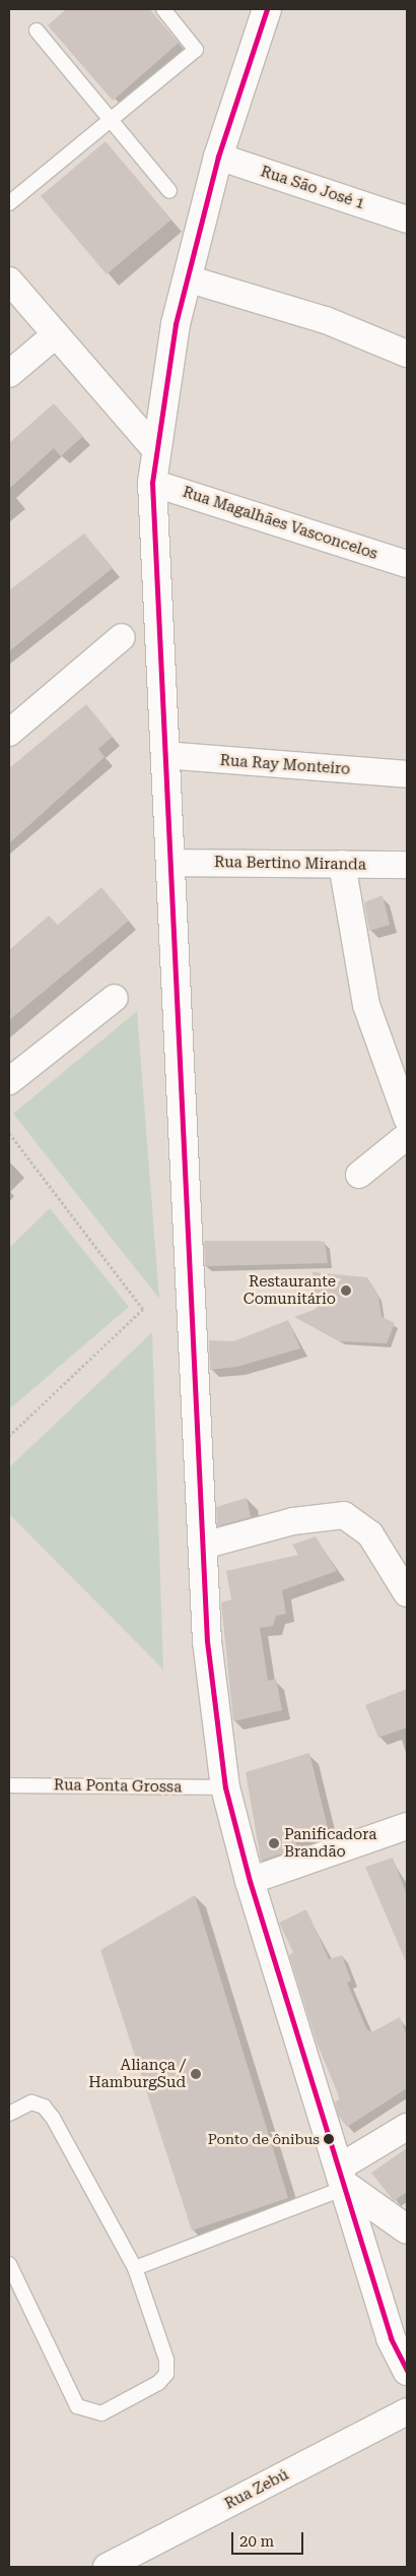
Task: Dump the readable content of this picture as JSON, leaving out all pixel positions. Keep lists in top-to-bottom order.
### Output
{
  "streets": {
    "street": [
      "Rua São José 1",
      "Rua Magalhães Vasconcelos",
      "Rua Ray Monteiro",
      "Rua Bertino Miranda",
      "Rua Zebú"
    ],
    "lane": ["Rua Ponta Grossa"]
  },
  "places": [
    "Restaurante Comunitário",
    "Panificadora Brandão",
    "Aliança / HamburgSud",
    "Ponto de ônibus"
  ],
  "scale_bar": "20 m"
}
